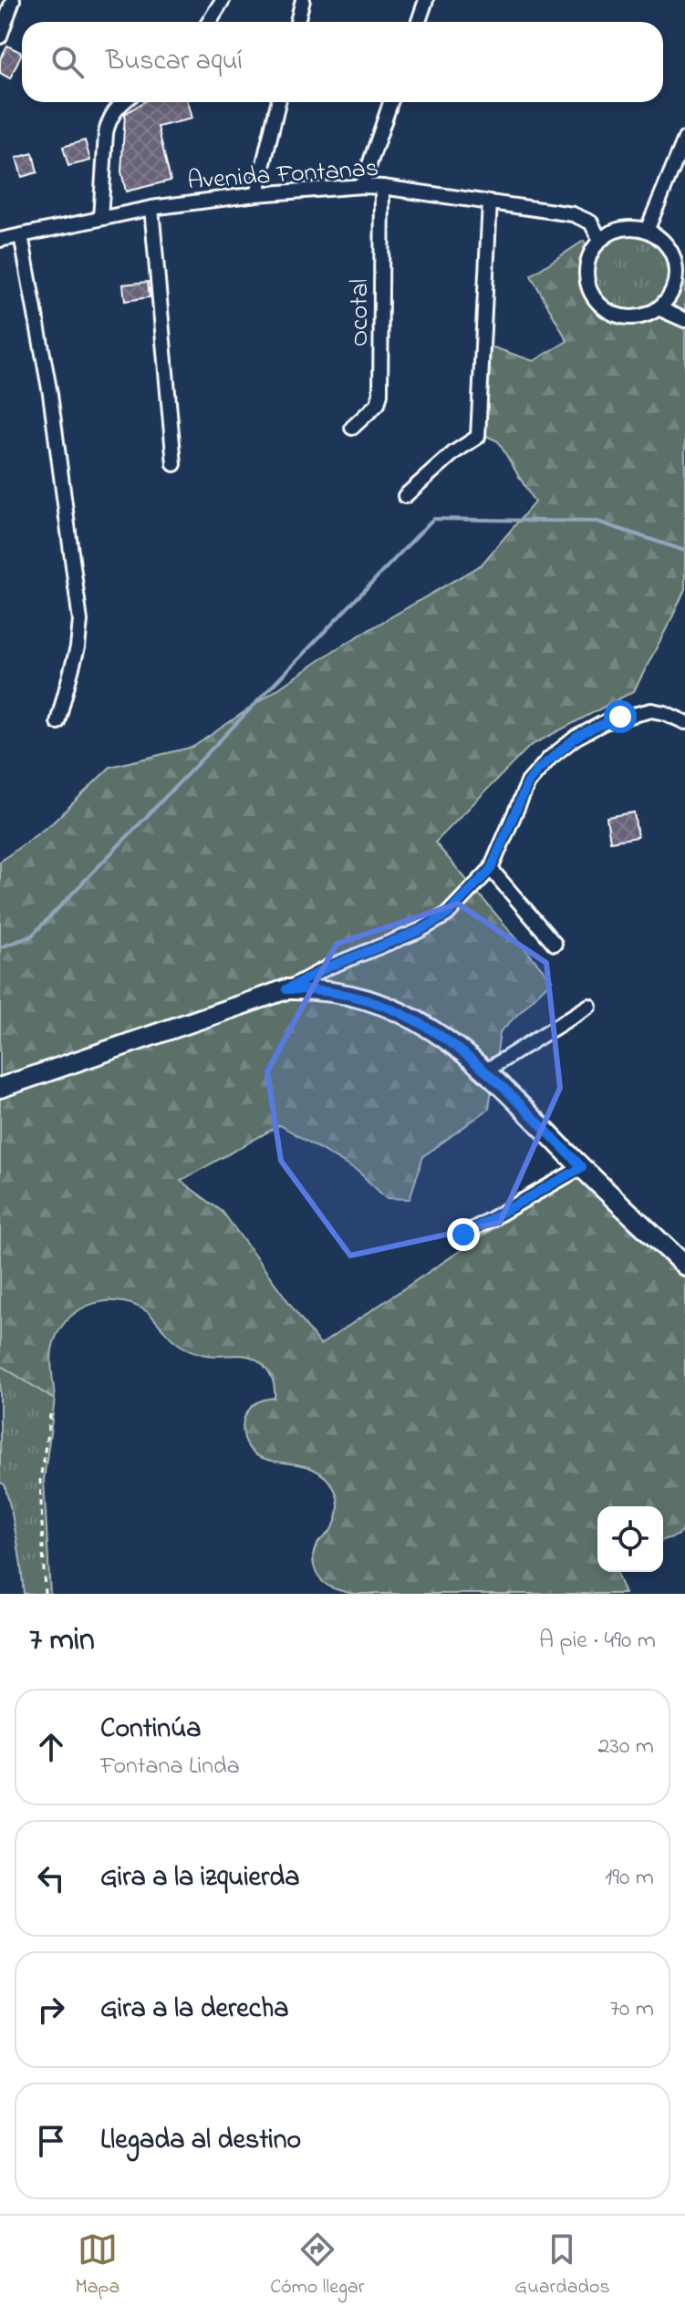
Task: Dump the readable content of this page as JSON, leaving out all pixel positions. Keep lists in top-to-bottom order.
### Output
{
  "streets": {
    "street": ["Avenida Fontanas", "Ocotal"]
  },
  "crossings": [
    ["Avenida Fontanas", "Ocotal"]
  ],
  "page": {
    "search": "Buscar aquí",
    "heading": ["7 min", "A pie · 490 m"],
    "list": [
      ["Continúa", "Fontana Linda", "230 m"],
      ["Gira a la izquierda", "190 m"],
      ["Gira a la derecha", "70 m"],
      "Llegada al destino"
    ],
    "nav": ["Mapa", "Cómo llegar", "Guardados"]
  }
}
